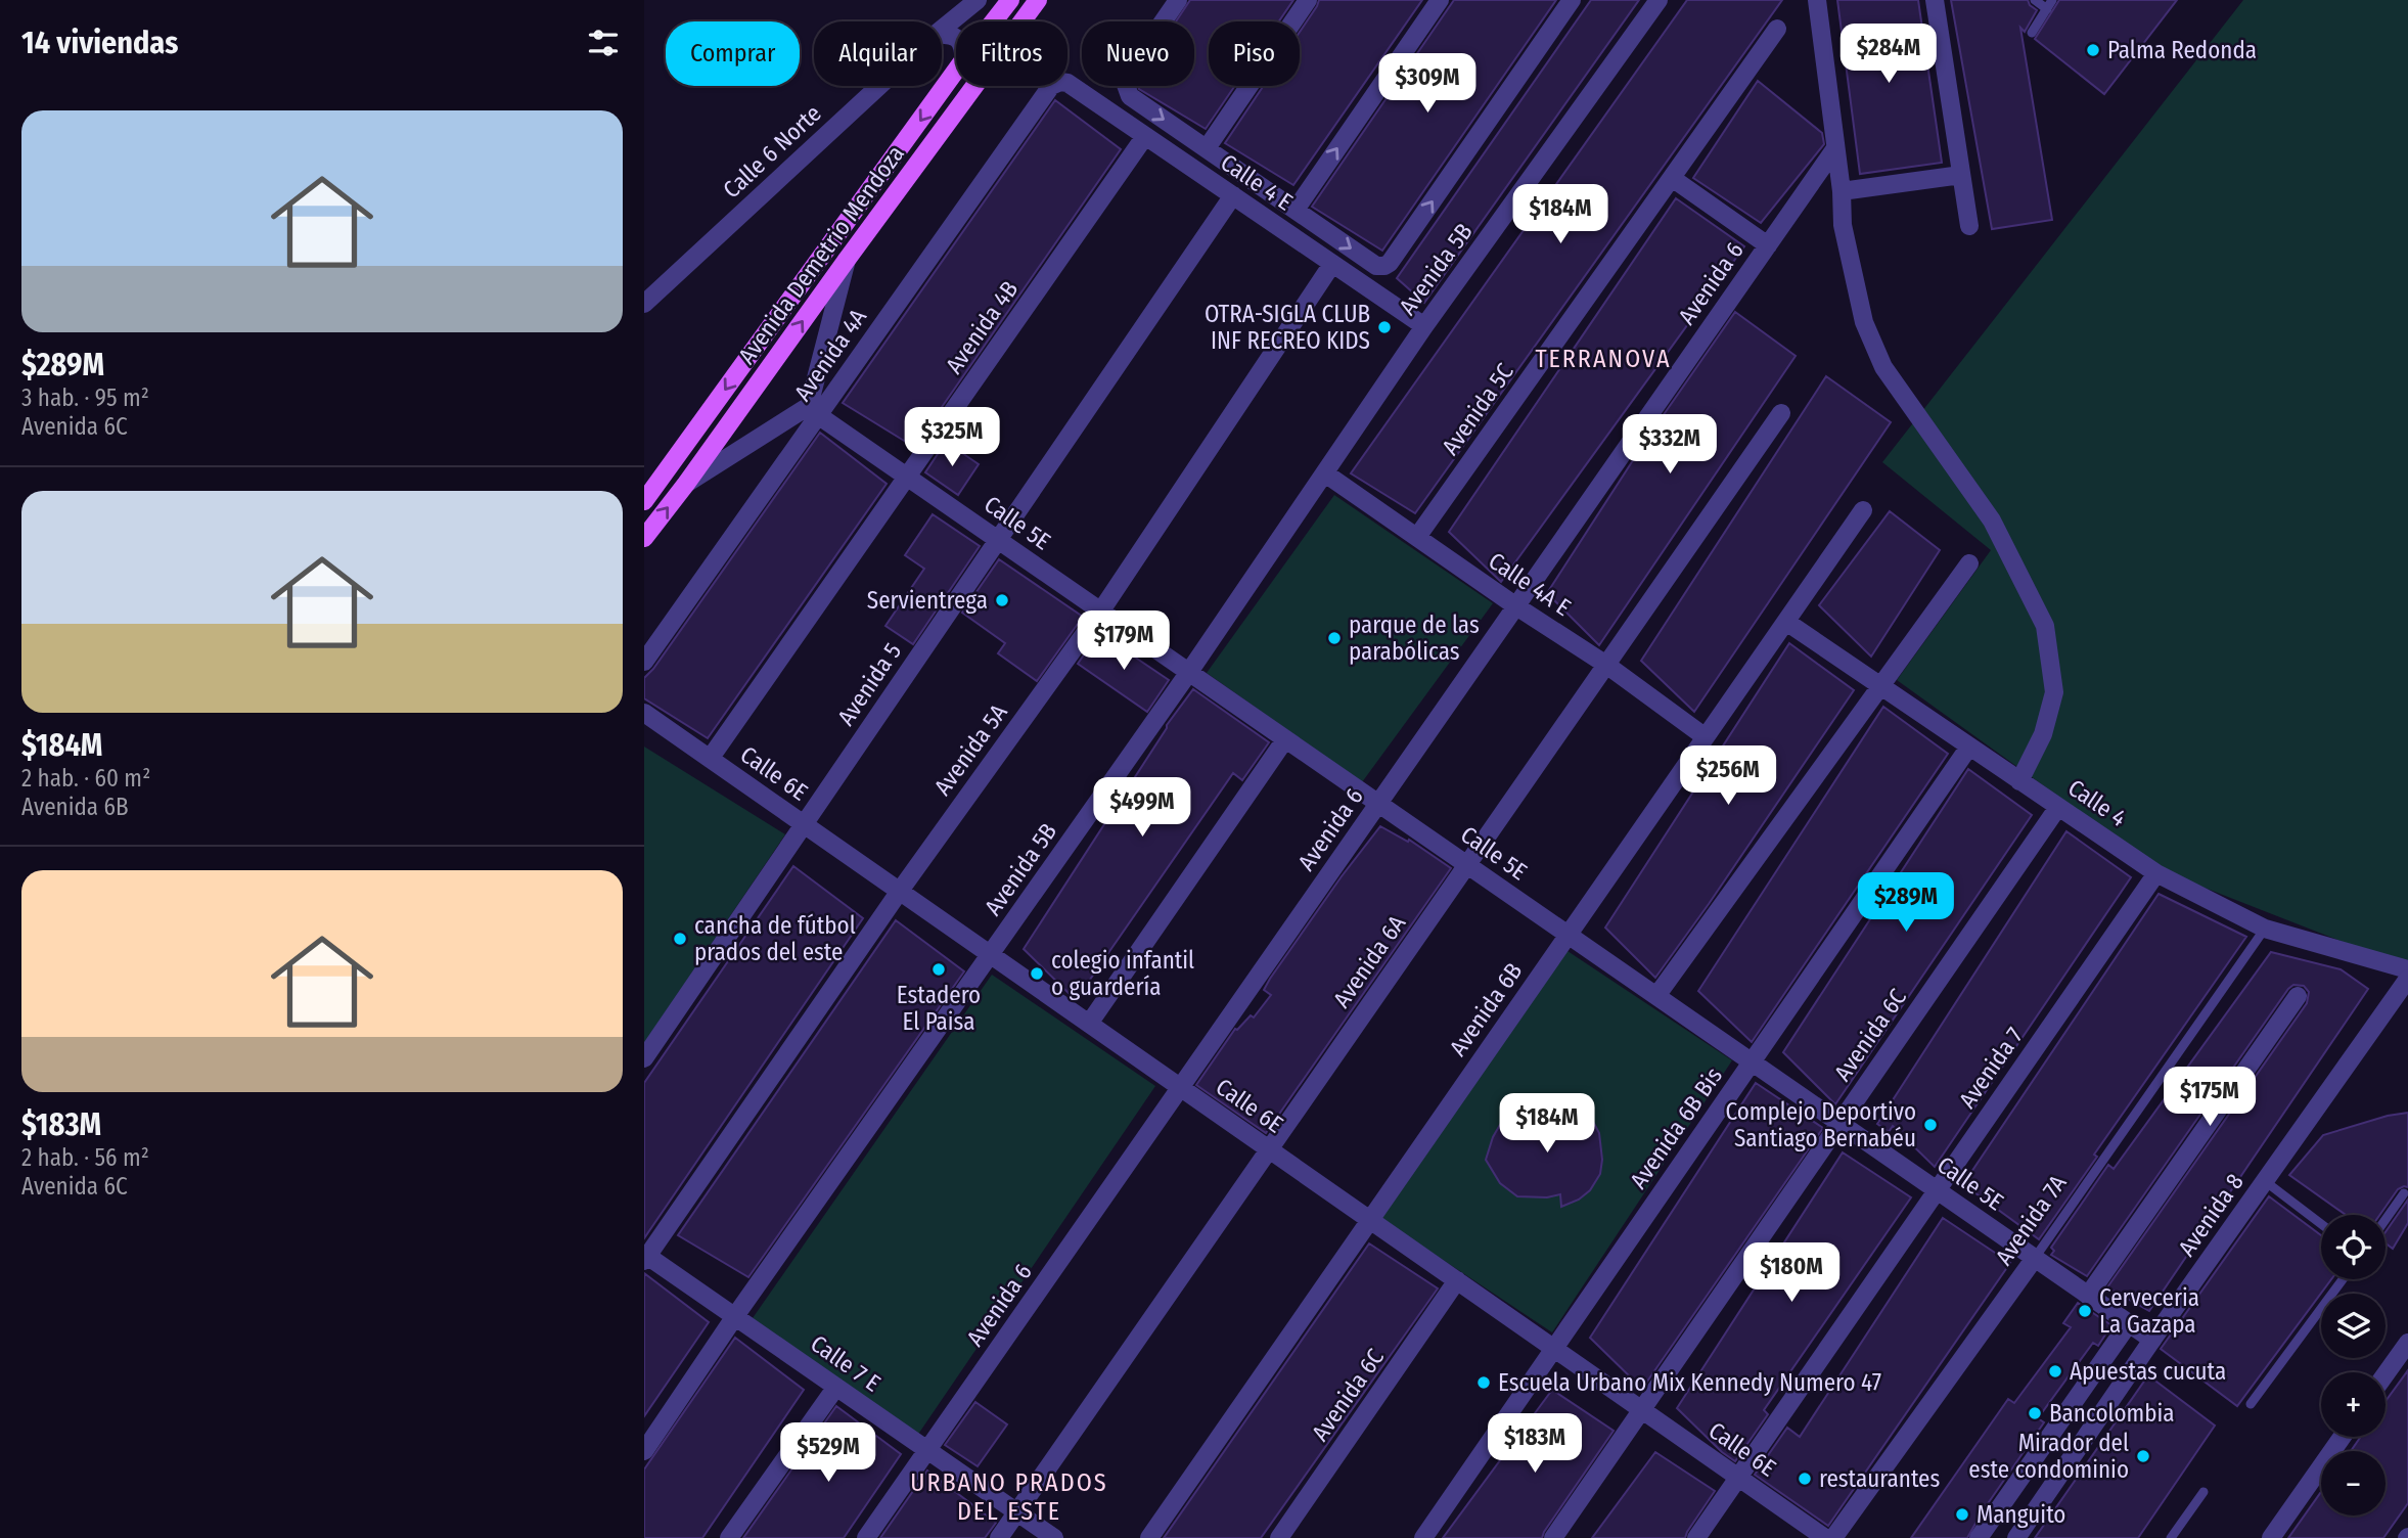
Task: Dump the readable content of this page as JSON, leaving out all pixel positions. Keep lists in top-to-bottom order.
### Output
{
  "streets": {
    "main road": ["Avenida Demetrio Mendoza"],
    "street": [
      "Calle 6 Norte",
      "Calle 4 E",
      "Avenida 5B",
      "Avenida 6",
      "Avenida 4B",
      "Avenida 4A",
      "Avenida 5C",
      "Calle 5E",
      "Calle 4A E",
      "Avenida 5",
      "Avenida 5A",
      "Calle 6E",
      "Calle 4",
      "Avenida 6A",
      "Avenida 6B",
      "Avenida 6C",
      "Avenida 7",
      "Avenida 6B Bis",
      "Avenida 8",
      "Avenida 7A",
      "Calle 7 E"
    ]
  },
  "crossings": [
    ["Calle 4 E", "Avenida 5B"],
    ["Calle 4 E", "Avenida 4B"],
    ["Calle 4 E", "Avenida 5"],
    ["Calle 4 E", "Avenida 5A"],
    ["Avenida 5B", "Calle 5E"],
    ["Avenida 5B", "Calle 4A E"],
    ["Avenida 5B", "Calle 6E"],
    ["Avenida 5B", "Calle 7 E"],
    ["Avenida 6", "Calle 5E"],
    ["Avenida 6", "Calle 4A E"],
    ["Avenida 6", "Calle 6E"],
    ["Avenida 6", "Calle 7 E"],
    ["Avenida 4B", "Calle 5E"],
    ["Avenida 4B", "Calle 6E"],
    ["Avenida 4A", "Calle 5E"],
    ["Avenida 5C", "Calle 4A E"],
    ["Calle 5E", "Avenida 5"],
    ["Calle 5E", "Avenida 5A"],
    ["Calle 5E", "Avenida 6A"],
    ["Calle 5E", "Avenida 6B"],
    ["Calle 5E", "Avenida 6C"],
    ["Calle 5E", "Avenida 7"],
    ["Calle 5E", "Avenida 6B Bis"],
    ["Calle 5E", "Avenida 8"],
    ["Calle 5E", "Avenida 7A"],
    ["Calle 4A E", "Avenida 6A"],
    ["Calle 4A E", "Avenida 6B"],
    ["Avenida 5", "Calle 6E"],
    ["Avenida 5A", "Calle 6E"],
    ["Avenida 5A", "Calle 7 E"],
    ["Calle 6E", "Avenida 6A"],
    ["Calle 6E", "Avenida 6B"],
    ["Calle 6E", "Avenida 6C"],
    ["Calle 6E", "Avenida 7"],
    ["Calle 6E", "Avenida 6B Bis"],
    ["Calle 4", "Avenida 6B"],
    ["Calle 4", "Avenida 6C"],
    ["Calle 4", "Avenida 7"],
    ["Calle 4", "Avenida 6B Bis"],
    ["Calle 4", "Avenida 7A"],
    ["Avenida 6A", "Calle 7 E"]
  ],
  "districts": ["TERRANOVA", "URBANO PRADOS DEL ESTE"],
  "places": [
    "Palma Redonda",
    "OTRA-SIGLA CLUB INF RECREO KIDS",
    "Servientrega",
    "parque de las parabólicas",
    "cancha de fútbol prados del este",
    "Estadero El Paisa",
    "colegio infantil o guardería",
    "Complejo Deportivo Santiago Bernabéu",
    "Cerveceria La Gazapa",
    "Apuestas cucuta",
    "Escuela Urbano Mix Kennedy Numero 47",
    "Bancolombia",
    "Mirador del este condominio",
    "restaurantes",
    "Manguito"
  ],
  "page": {
    "heading": "14 viviendas",
    "chip": [
      "Comprar",
      "Alquilar",
      "Filtros",
      "Nuevo",
      "Piso"
    ],
    "price": [
      "$284M",
      "$309M",
      "$184M",
      "$325M",
      "$332M",
      "$179M",
      "$256M",
      "$499M",
      "$289M",
      "$175M",
      "$184M",
      "$180M",
      "$183M",
      "$529M"
    ],
    "list": [
      {
        "name": "$289M",
        "note": "3 hab. · 95 m² · Avenida 6C"
      },
      {
        "name": "$184M",
        "note": "2 hab. · 60 m² · Avenida 6B"
      },
      {
        "name": "$183M",
        "note": "2 hab. · 56 m² · Avenida 6C"
      }
    ],
    "map_buttons": ["+", "−"]
  }
}
